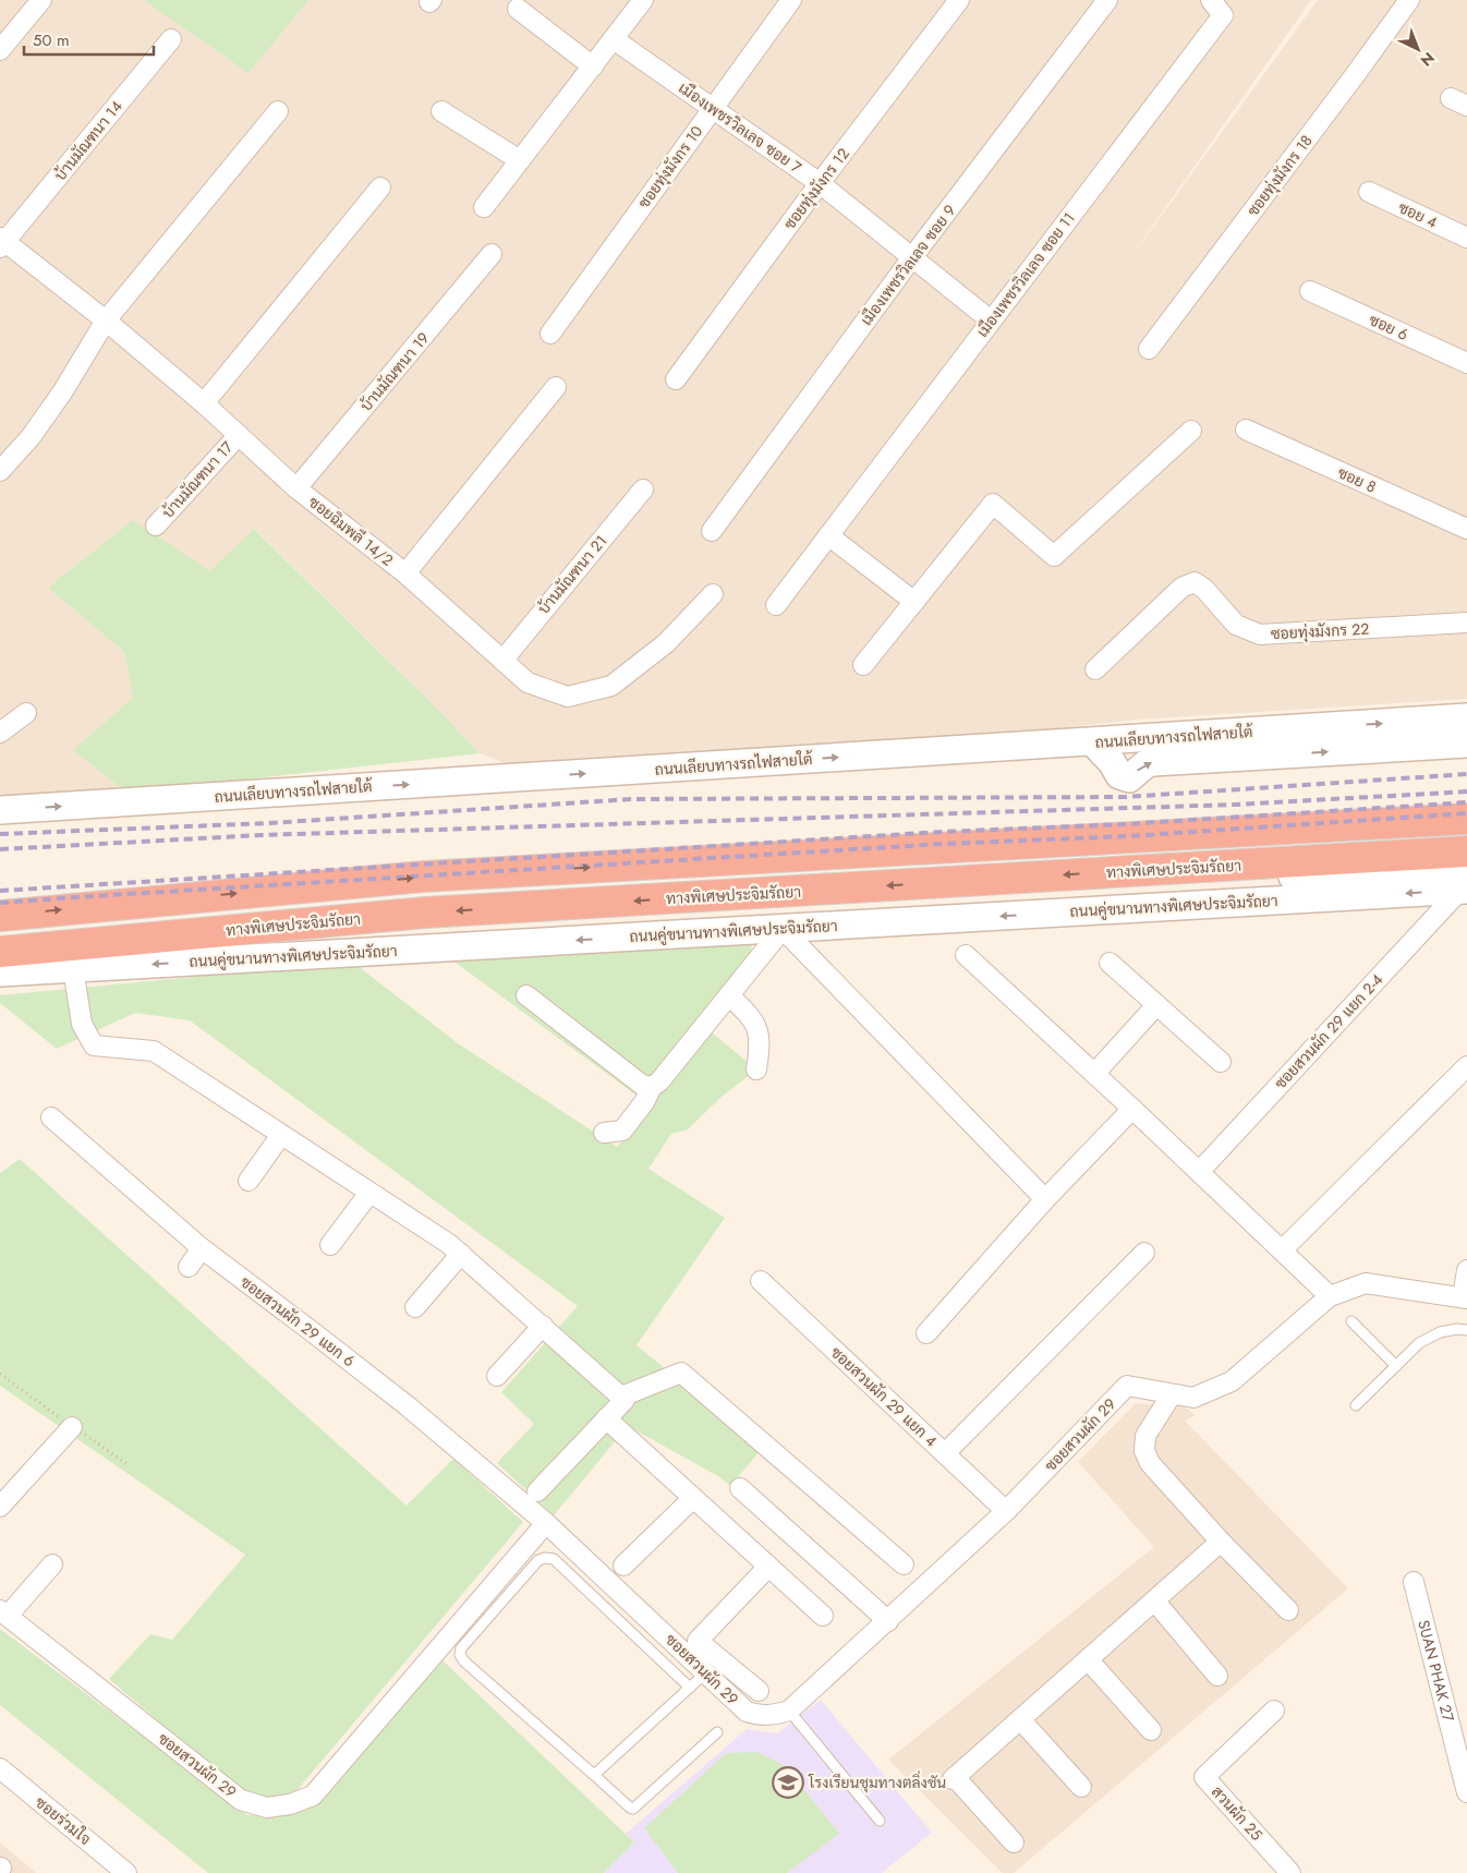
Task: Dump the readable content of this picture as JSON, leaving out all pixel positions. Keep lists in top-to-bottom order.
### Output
{
  "streets": {
    "highway": ["ทางพิเศษประจิมรัถยา"],
    "main road": ["ถนนเลียบทางรถไฟสายใต้", "ถนนคู่ขนานทางพิเศษประจิมรัถยา"],
    "street": [
      "เมืองเพชรวิลเลจ ซอย 7",
      "บ้านมัณฑนา 14",
      "ซอยทุ่งมังกร 10",
      "ซอยทุ่งมังกร 18",
      "ซอยทุ่งมังกร 12",
      "ซอย 4",
      "เมืองเพชรวิลเลจ ซอย 9",
      "เมืองเพชรวิลเลจ ซอย 11",
      "ซอย 6",
      "บ้านมัณฑนา 19",
      "บ้านมัณฑนา 17",
      "ซอย 8",
      "ซอยฉิมพลี 14/2",
      "บ้านมัณฑนา 21",
      "ซอยทุ่งมังกร 22",
      "ซอยสวนผัก 29 แยก 2-4",
      "ซอยสวนผัก 29 แยก 6",
      "ซอยสวนผัก 29 แยก 4",
      "ซอยสวนผัก 29",
      "SUAN PHAK 27",
      "สวนผัก 25",
      "ซอยร่วมใจ"
    ]
  },
  "crossings": [
    ["เมืองเพชรวิลเลจ ซอย 7", "ซอยทุ่งมังกร 10"],
    ["เมืองเพชรวิลเลจ ซอย 7", "ซอยทุ่งมังกร 12"],
    ["เมืองเพชรวิลเลจ ซอย 7", "เมืองเพชรวิลเลจ ซอย 9"],
    ["เมืองเพชรวิลเลจ ซอย 7", "เมืองเพชรวิลเลจ ซอย 11"],
    ["บ้านมัณฑนา 14", "ซอยฉิมพลี 14/2"],
    ["บ้านมัณฑนา 19", "ซอยฉิมพลี 14/2"],
    ["บ้านมัณฑนา 17", "ซอยฉิมพลี 14/2"],
    ["ซอยฉิมพลี 14/2", "บ้านมัณฑนา 21"],
    ["ถนนคู่ขนานทางพิเศษประจิมรัถยา", "ซอยสวนผัก 29 แยก 2-4"],
    ["ซอยสวนผัก 29 แยก 6", "ซอยสวนผัก 29"],
    ["ซอยสวนผัก 29 แยก 4", "ซอยสวนผัก 29"]
  ],
  "places": {
    "school or university": ["โรงเรียนชุมทางตลิ่งชัน"]
  },
  "scale_bar": "50 m",
  "north": "bottom right"
}
